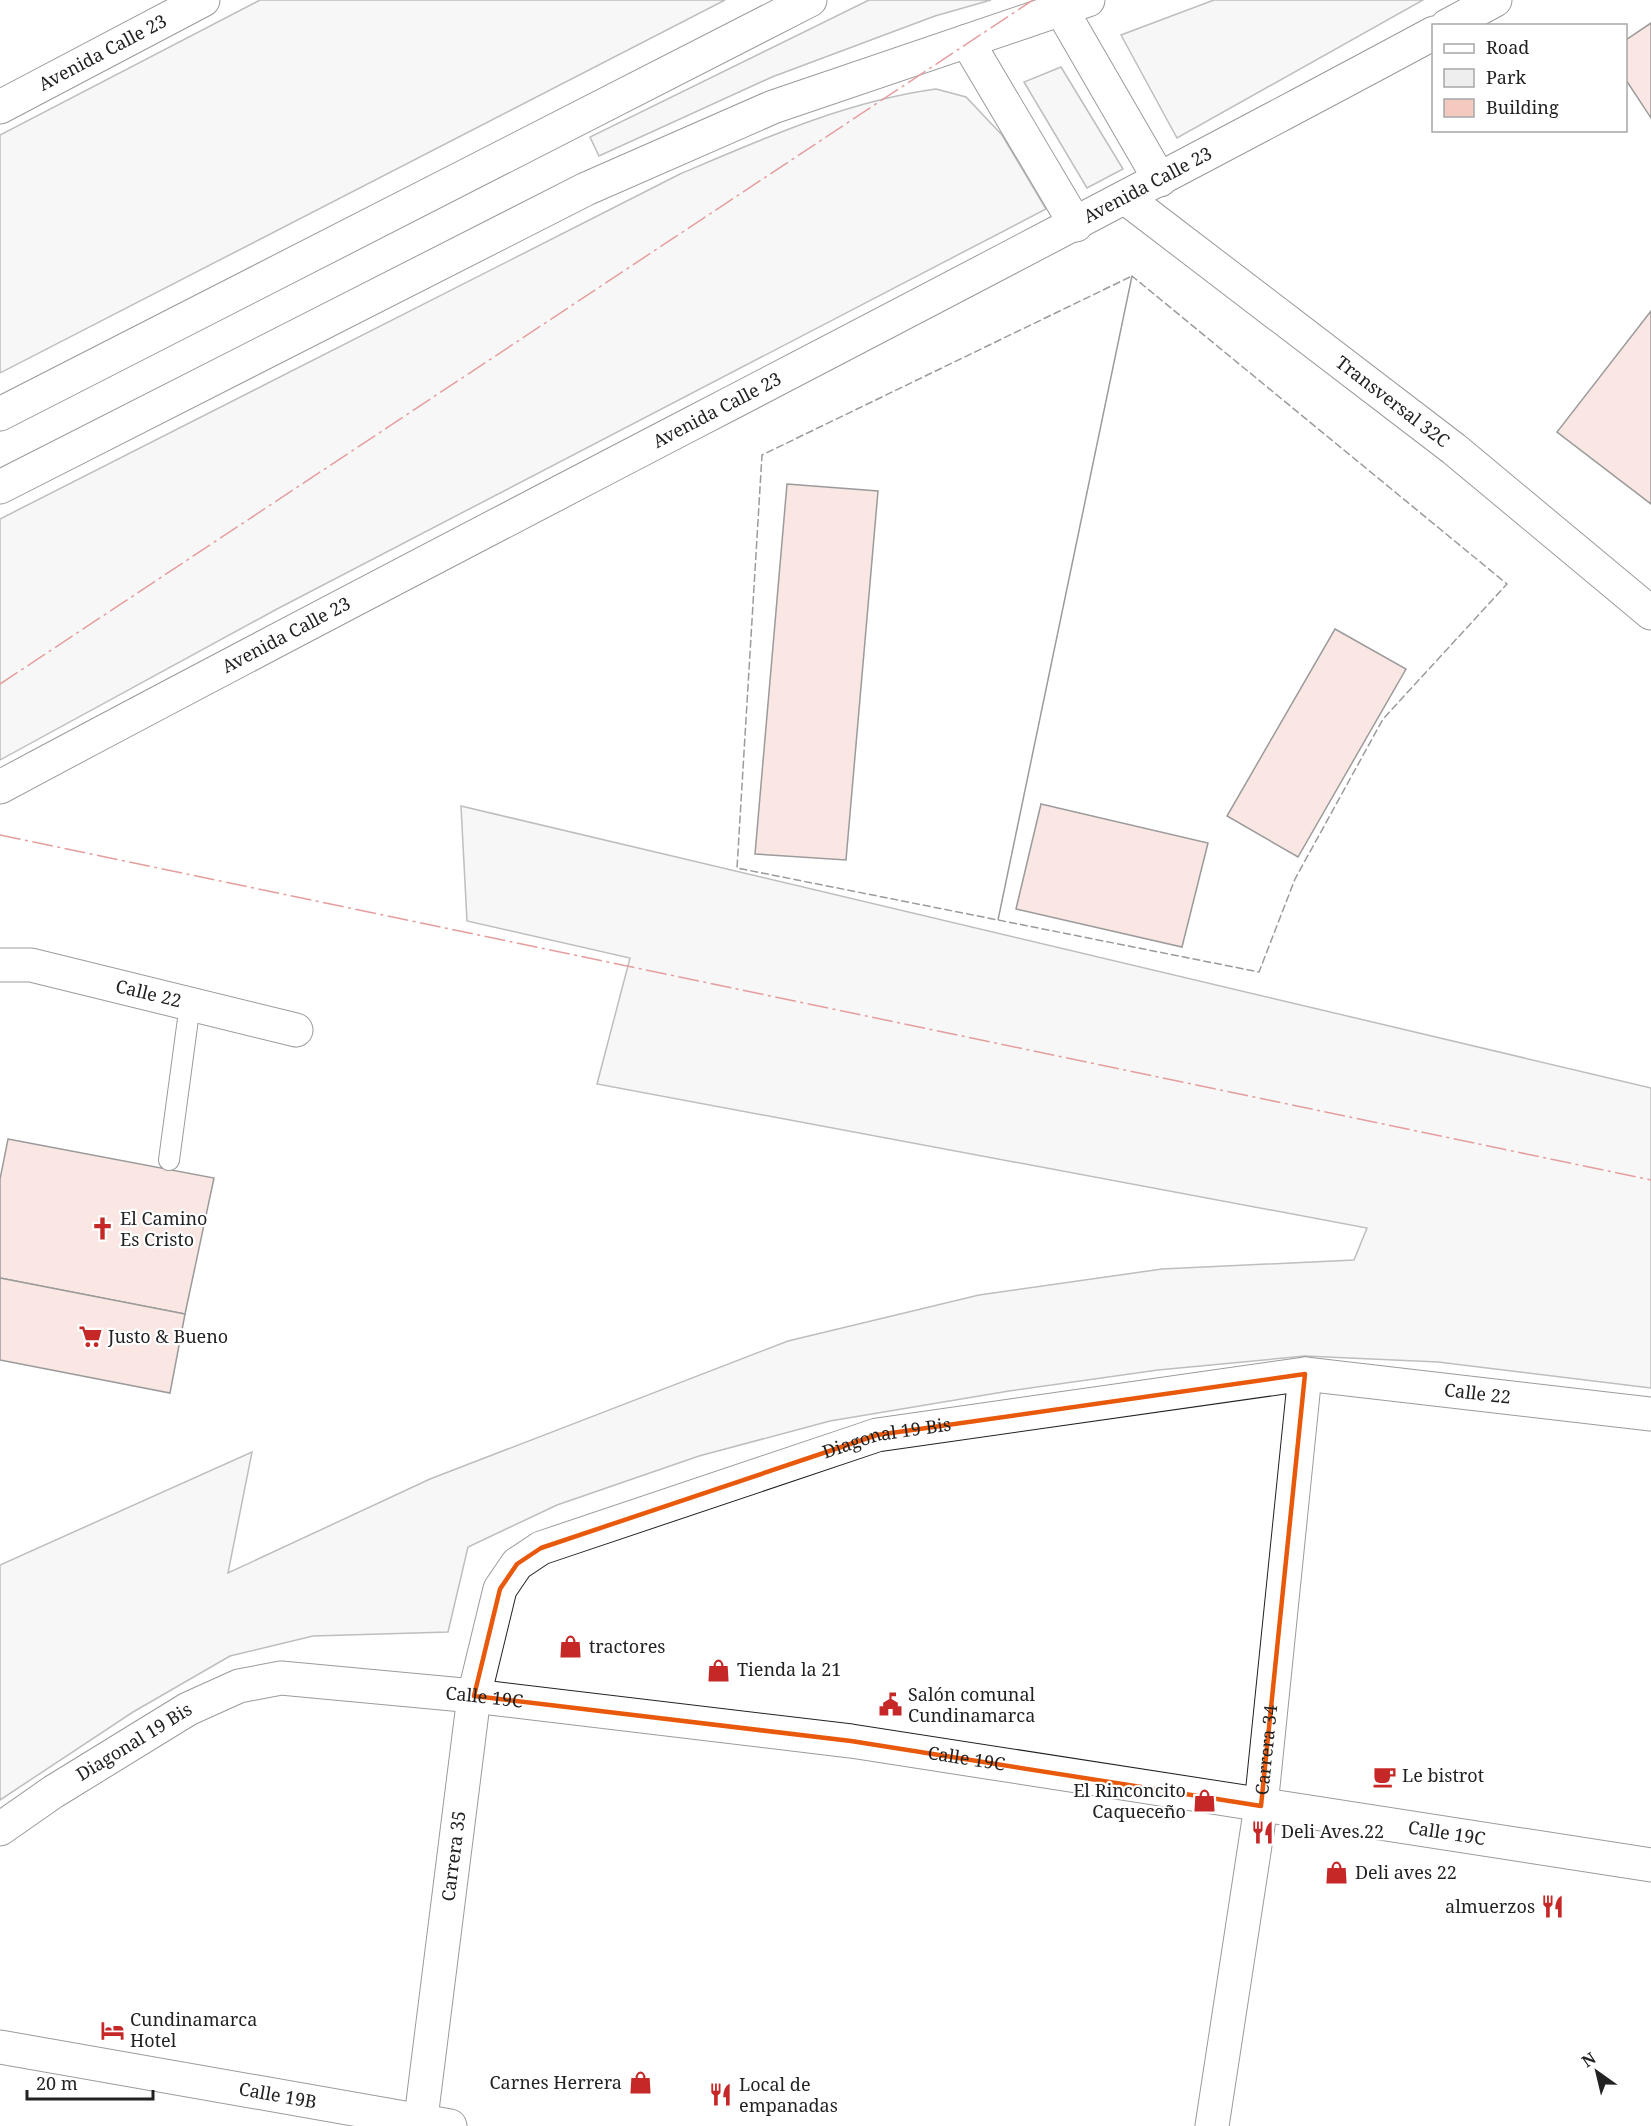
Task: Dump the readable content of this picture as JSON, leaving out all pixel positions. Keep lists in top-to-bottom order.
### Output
{
  "streets": {
    "main road": [
      "Avenida Calle 23",
      "Transversal 32C",
      "Calle 22",
      "Diagonal 19 Bis",
      "Calle 19C",
      "Carrera 34",
      "Carrera 35",
      "Calle 19B"
    ]
  },
  "crossings": [
    ["Avenida Calle 23", "Transversal 32C"],
    ["Calle 22", "Diagonal 19 Bis"],
    ["Calle 22", "Carrera 34"],
    ["Diagonal 19 Bis", "Calle 19C"],
    ["Diagonal 19 Bis", "Carrera 34"],
    ["Diagonal 19 Bis", "Carrera 35"],
    ["Calle 19C", "Carrera 34"],
    ["Calle 19C", "Carrera 35"],
    ["Carrera 35", "Calle 19B"]
  ],
  "places": {
    "church": ["El Camino Es Cristo"],
    "supermarket": ["Justo & Bueno"],
    "shop": [
      "tractores",
      "Tienda la 21",
      "El Rinconcito Caqueceño",
      "Deli aves 22",
      "Carnes Herrera"
    ],
    "public building": ["Salón comunal Cundinamarca"],
    "cafe": ["Le bistrot"],
    "restaurant": ["Deli Aves.22", "almuerzos", "Local de empanadas"],
    "hotel": ["Cundinamarca Hotel"]
  },
  "legend": ["Road", "Park", "Building"],
  "scale_bar": "20 m",
  "north": "top left"
}
